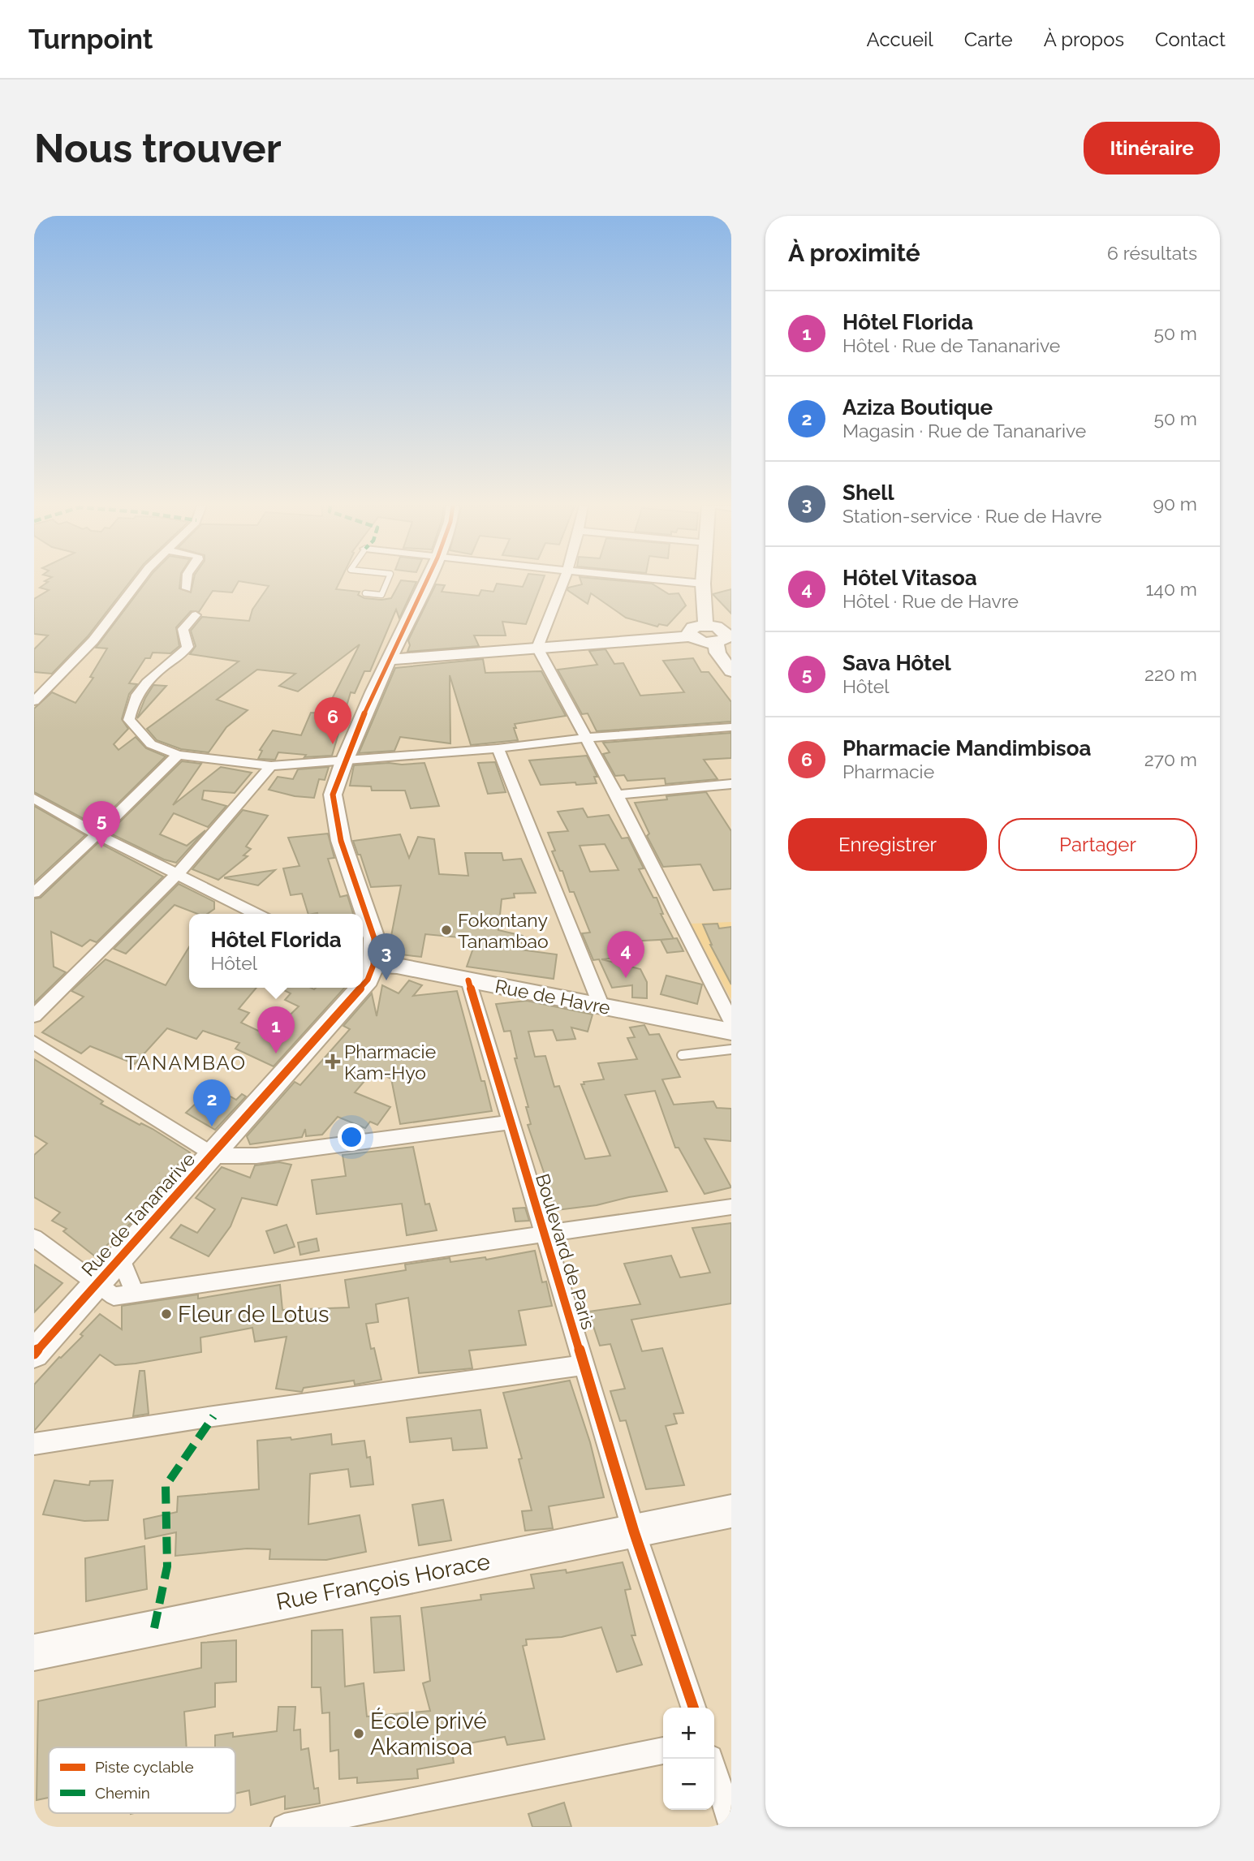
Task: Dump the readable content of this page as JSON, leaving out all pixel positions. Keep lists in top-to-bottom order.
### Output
{
  "streets": {
    "street": [
      "Rue de Havre",
      "Rue de Tananarive",
      "Boulevard de Paris",
      "Rue François Horace"
    ]
  },
  "crossings": [
    ["Rue de Havre", "Rue de Tananarive"],
    ["Rue de Havre", "Boulevard de Paris"],
    ["Boulevard de Paris", "Rue François Horace"]
  ],
  "districts": ["TANAMBAO"],
  "places": {
    "other": ["Fokontany Tanambao", "Fleur de Lotus", "École privé Akamisoa"],
    "health": ["Pharmacie Kam-Hyo"]
  },
  "legend": ["Piste cyclable", "Chemin"],
  "page": {
    "header": "Turnpoint",
    "nav": [
      "Accueil",
      "Carte",
      "À propos",
      "Contact"
    ],
    "buttons": [
      "Itinéraire",
      ["Enregistrer", "Partager"]
    ],
    "title": "Nous trouver",
    "heading": ["À proximité", "6 résultats"],
    "list": [
      {
        "mark": "1",
        "name": "Hôtel Florida",
        "note": "Hôtel · Rue de Tananarive",
        "value": "50 m"
      },
      {
        "mark": "2",
        "name": "Aziza Boutique",
        "note": "Magasin · Rue de Tananarive",
        "value": "50 m"
      },
      {
        "mark": "3",
        "name": "Shell",
        "note": "Station-service · Rue de Havre",
        "value": "90 m"
      },
      {
        "mark": "4",
        "name": "Hôtel Vitasoa",
        "note": "Hôtel · Rue de Havre",
        "value": "140 m"
      },
      {
        "mark": "5",
        "name": "Sava Hôtel",
        "note": "Hôtel",
        "value": "220 m"
      },
      {
        "mark": "6",
        "name": "Pharmacie Mandimbisoa",
        "note": "Pharmacie",
        "value": "270 m"
      }
    ],
    "pins": [
      "6",
      "5",
      "4",
      "3",
      "1",
      "2"
    ],
    "popup": ["Hôtel Florida", "Hôtel"],
    "map_buttons": ["+", "−"]
  }
}
